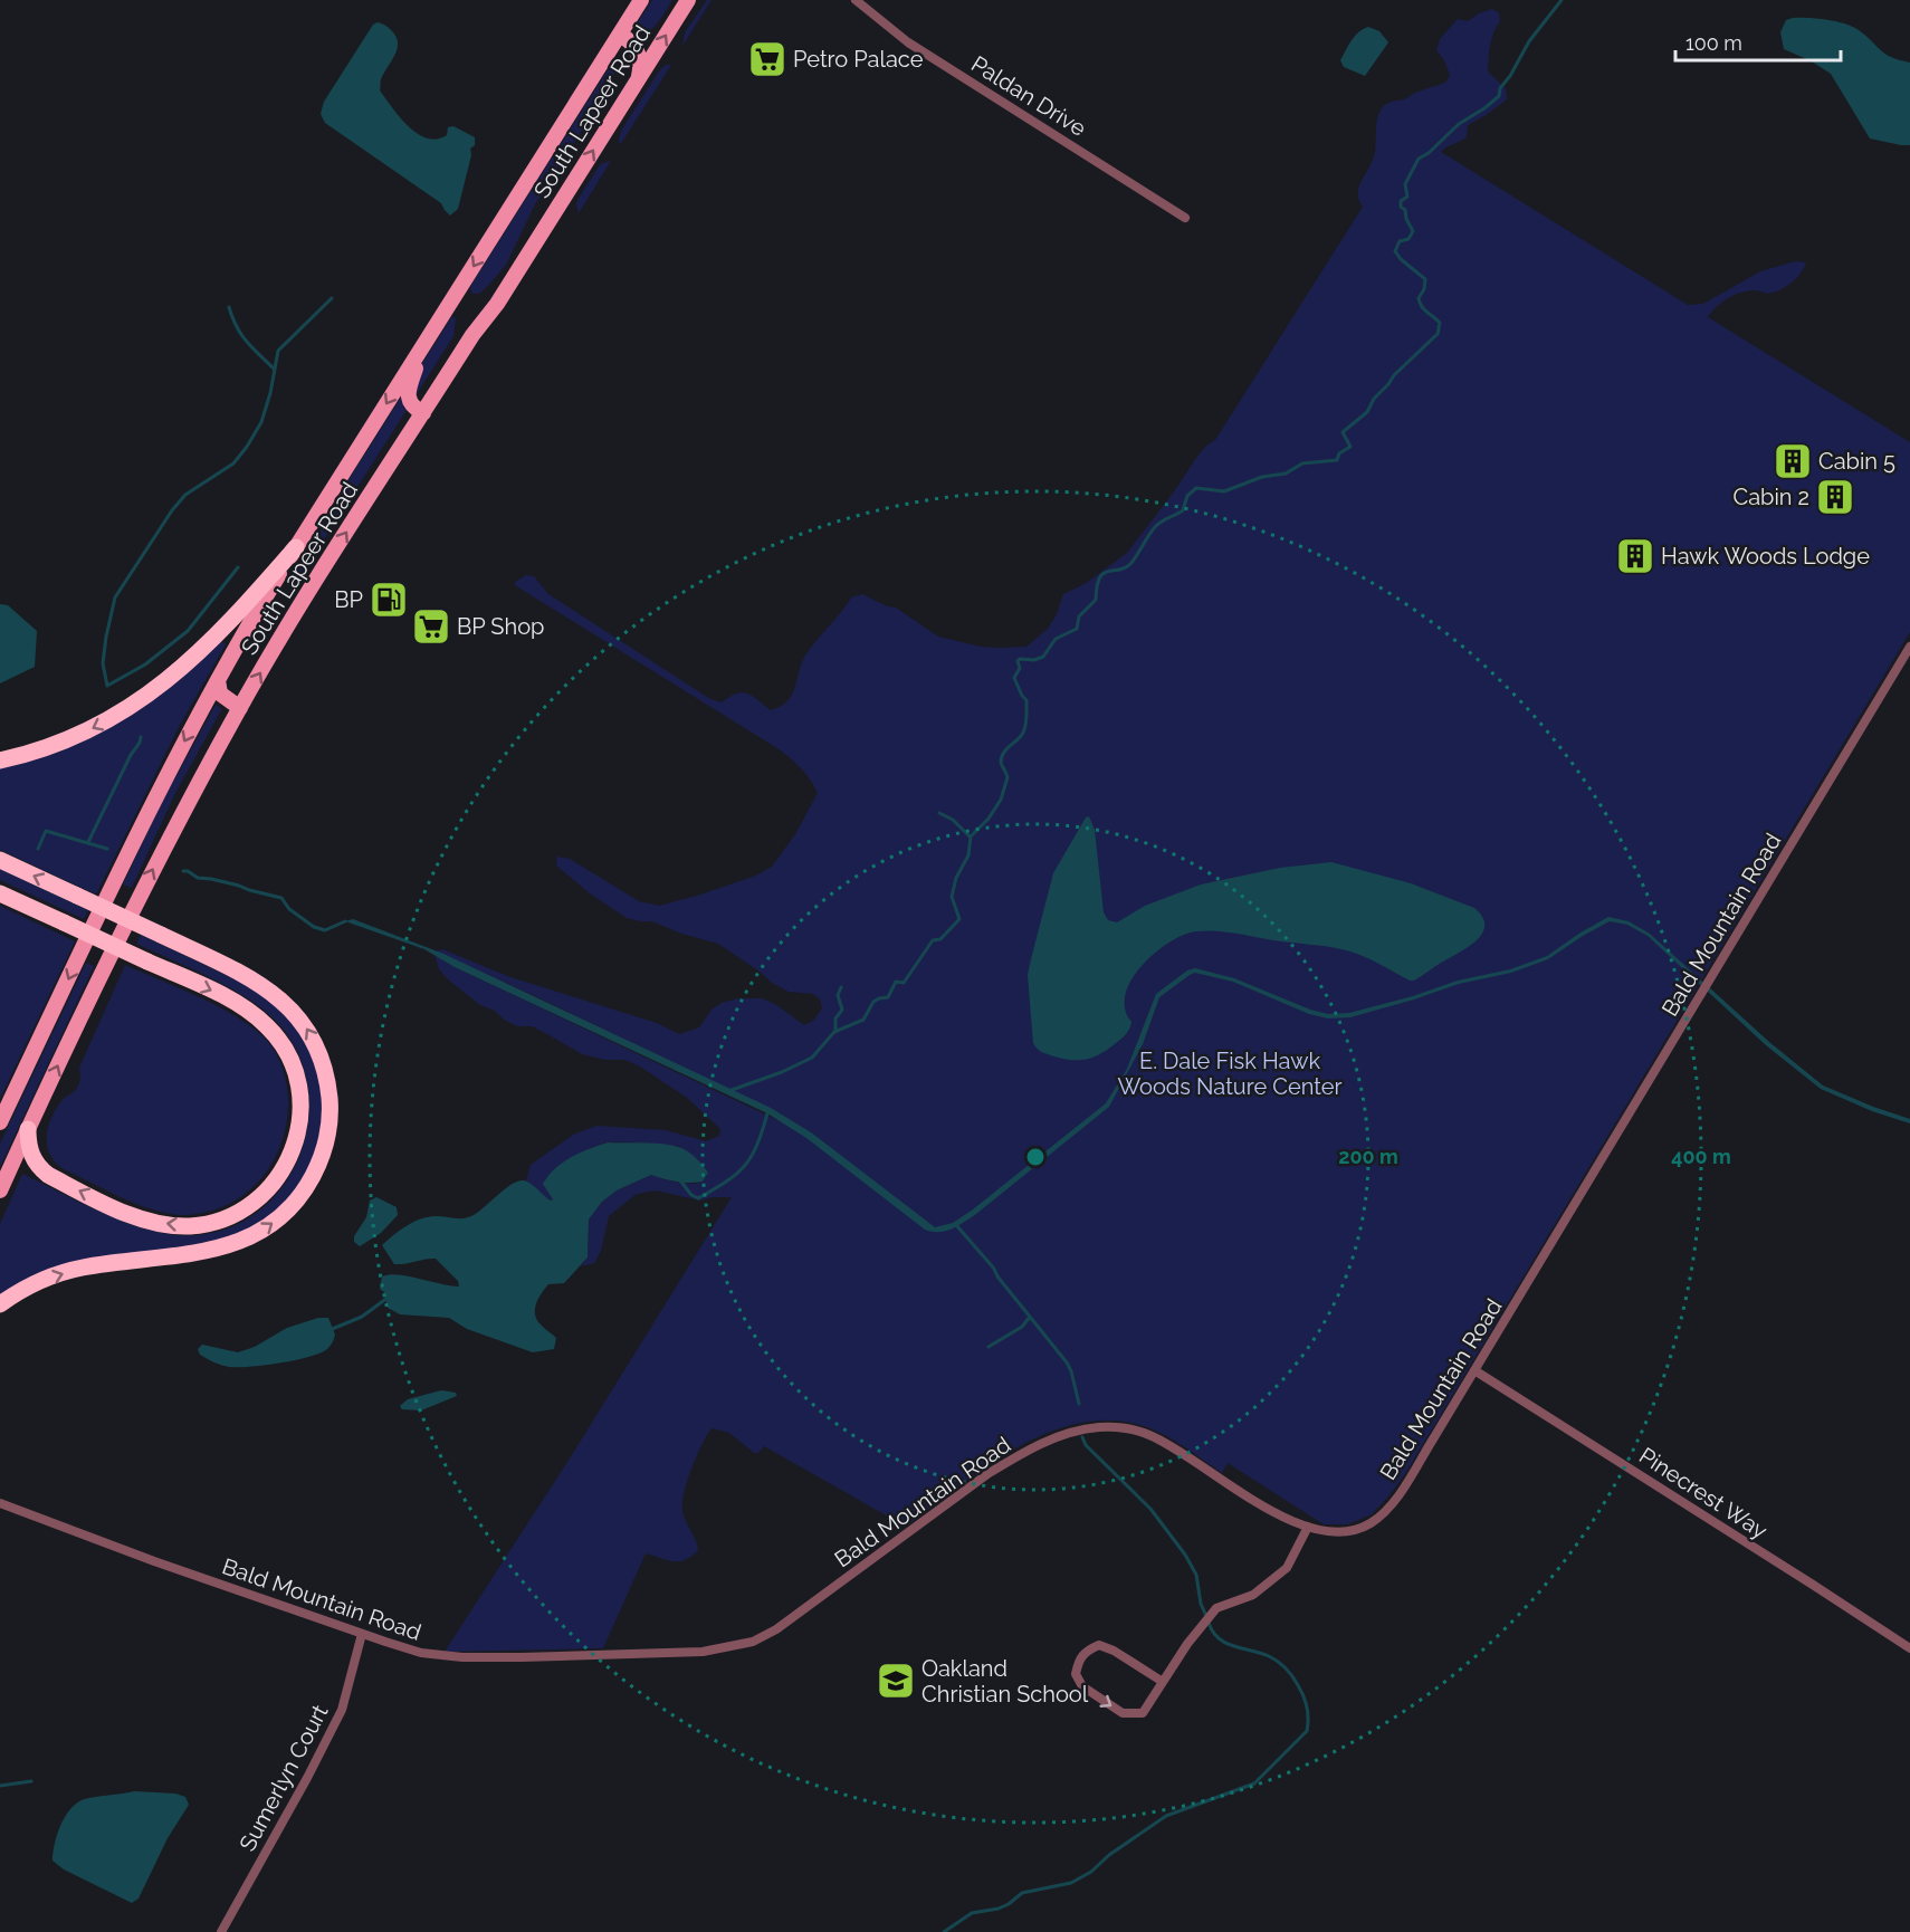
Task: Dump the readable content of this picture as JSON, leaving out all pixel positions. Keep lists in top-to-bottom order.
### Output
{
  "streets": {
    "main road": ["South Lapeer Road"],
    "street": [
      "Paldan Drive",
      "Bald Mountain Road",
      "Pinecrest Way",
      "Sumerlyn Court"
    ]
  },
  "crossings": [
    ["Bald Mountain Road", "Pinecrest Way"],
    ["Bald Mountain Road", "Sumerlyn Court"]
  ],
  "parks": ["E. Dale Fisk Hawk Woods Nature Center"],
  "places": {
    "supermarket": ["Petro Palace", "BP Shop"],
    "building": ["Cabin 5", "Cabin 2", "Hawk Woods Lodge"],
    "fuel station": ["BP"],
    "school or university": ["Oakland Christian School"]
  },
  "scale_bar": "100 m",
  "rings": ["200 m", "400 m"]
}
